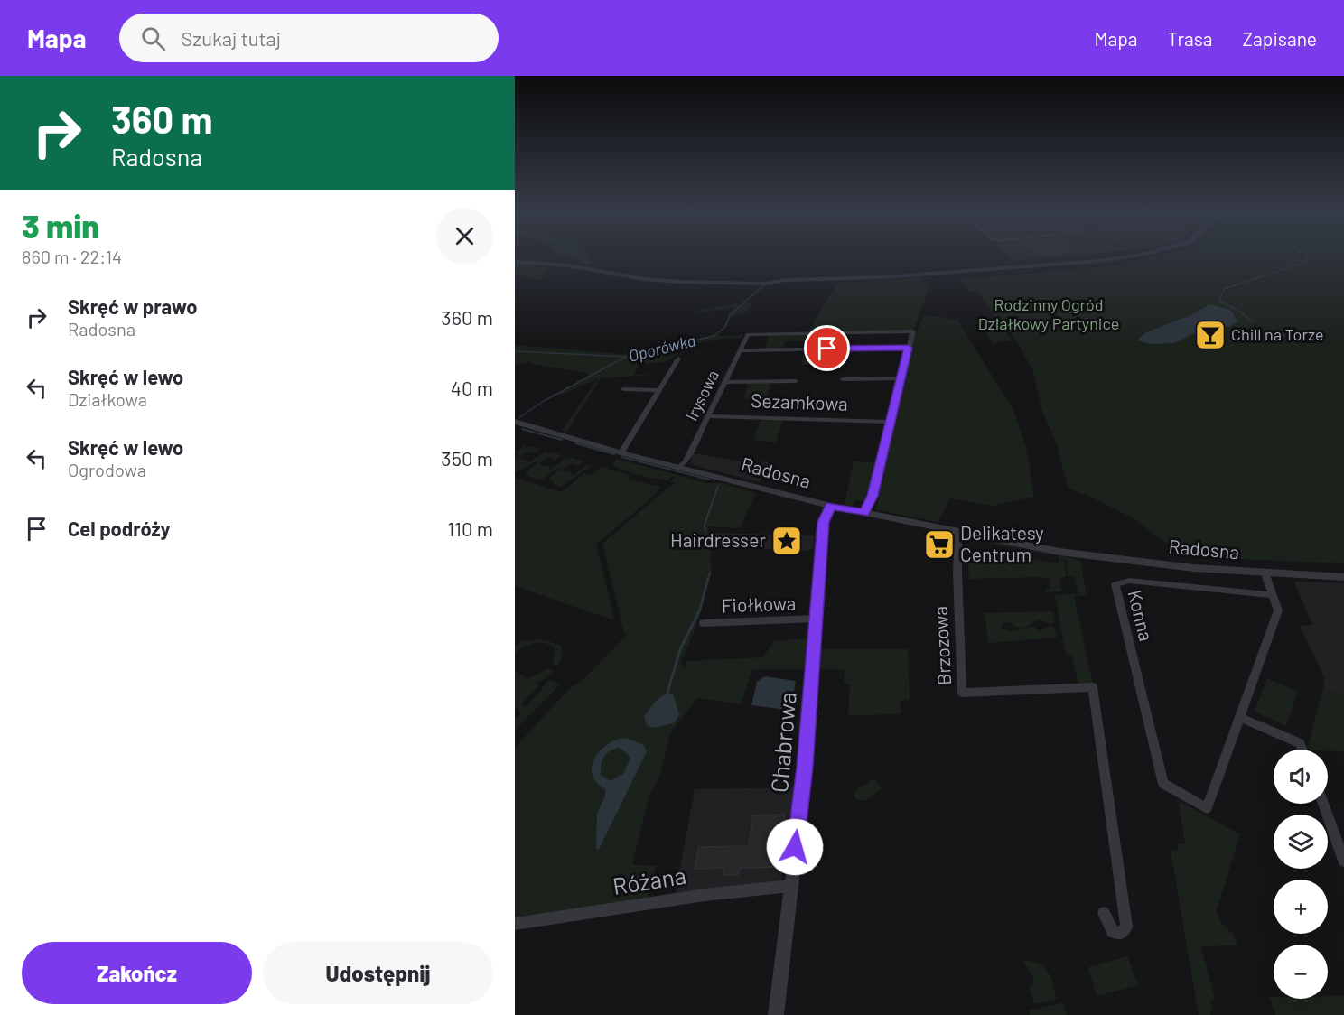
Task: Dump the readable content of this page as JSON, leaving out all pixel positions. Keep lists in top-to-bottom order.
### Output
{
  "streets": {
    "street": [
      "Irysowa",
      "Sezamkowa",
      "Radosna",
      "Fiołkowa",
      "Konna",
      "Brzozowa",
      "Chabrowa",
      "Różana"
    ]
  },
  "crossings": [
    ["Irysowa", "Sezamkowa"],
    ["Irysowa", "Radosna"],
    ["Radosna", "Brzozowa"],
    ["Radosna", "Chabrowa"],
    ["Fiołkowa", "Chabrowa"],
    ["Chabrowa", "Różana"]
  ],
  "water": ["Oporówka"],
  "parks": ["Rodzinny Ogród Działkowy Partynice"],
  "places": {
    "bar": ["Chill na Torze"],
    "place": ["Hairdresser"],
    "supermarket": ["Delikatesy Centrum"]
  },
  "page": {
    "header": "Mapa",
    "search": "Szukaj tutaj",
    "nav": ["Mapa", "Trasa", "Zapisane"],
    "turn": ["360 m", "Radosna"],
    "heading": ["3 min", "860 m · 22:14"],
    "list": [
      {
        "name": "Skręć w prawo",
        "note": "Radosna",
        "value": "360 m"
      },
      {
        "name": "Skręć w lewo",
        "note": "Działkowa",
        "value": "40 m"
      },
      {
        "name": "Skręć w lewo",
        "note": "Ogrodowa",
        "value": "350 m"
      },
      {
        "name": "Cel podróży",
        "value": "110 m"
      }
    ],
    "map_buttons": ["+", "−"],
    "buttons": ["Zakończ", "Udostępnij"]
  }
}
